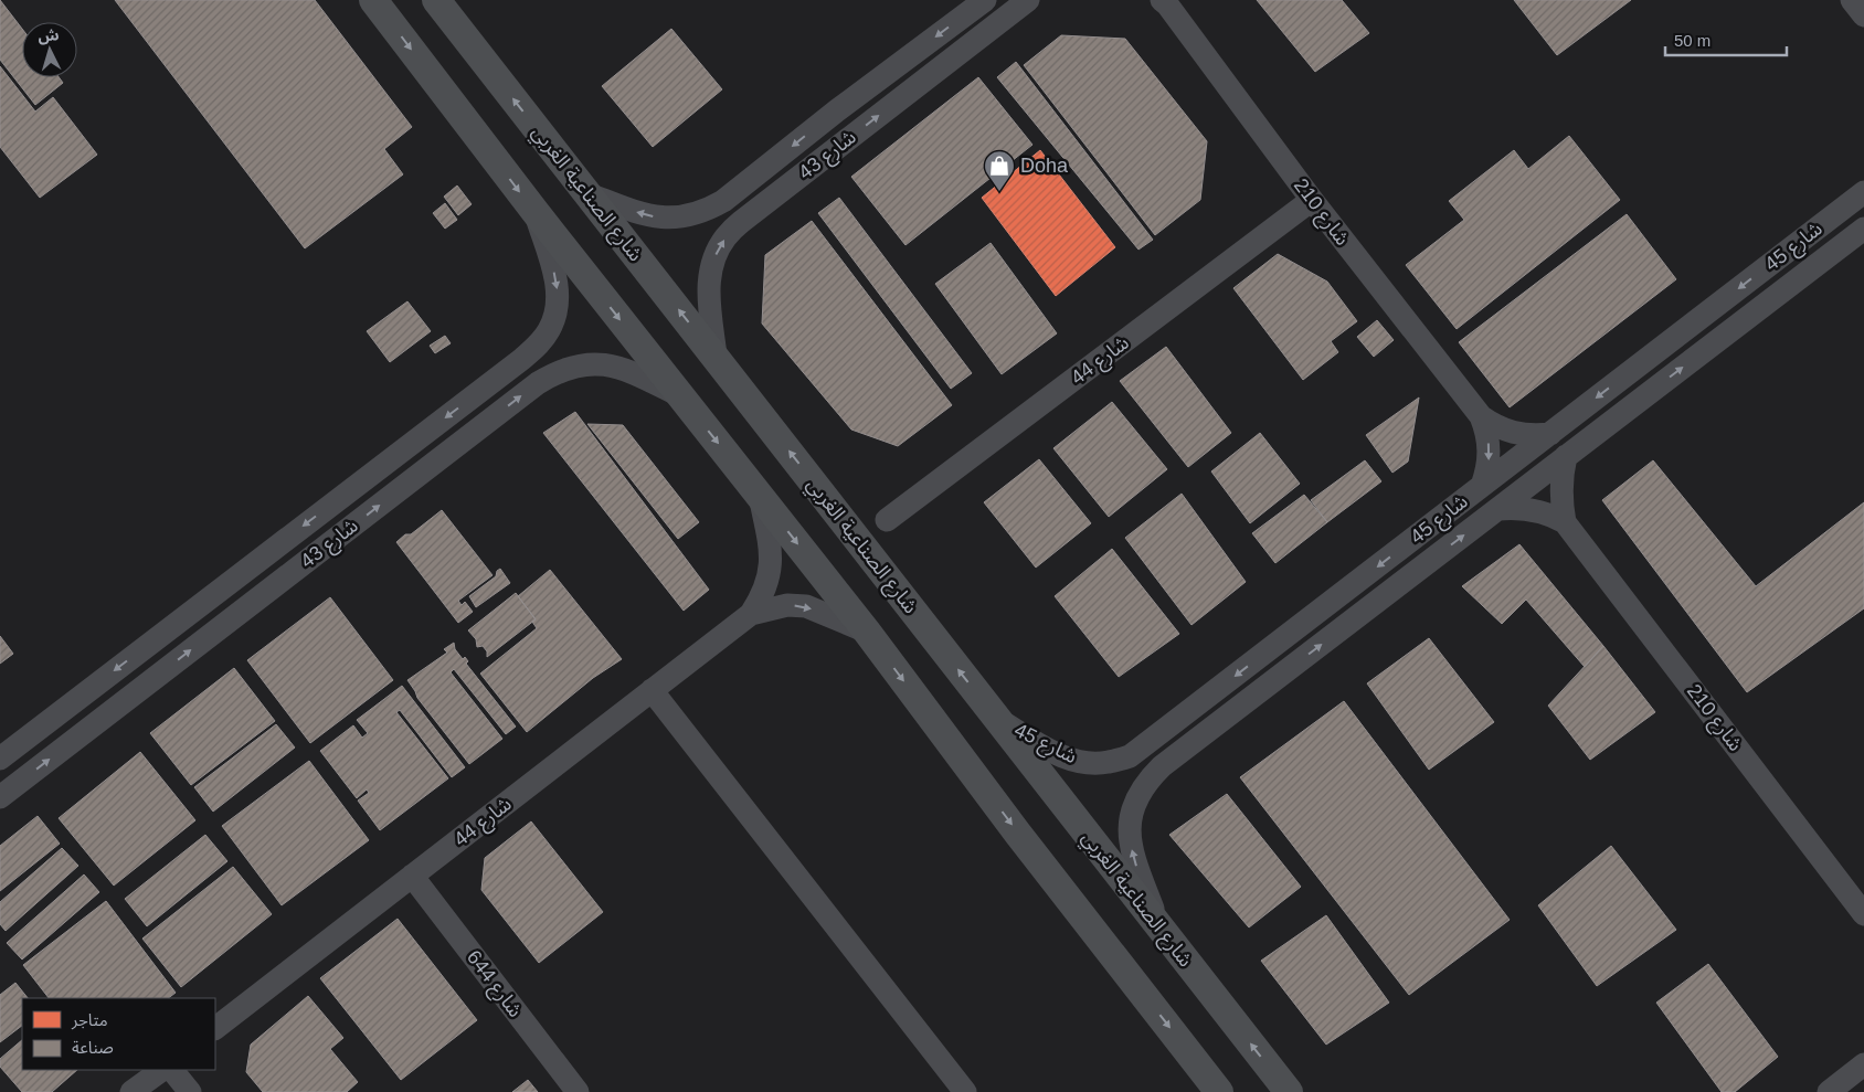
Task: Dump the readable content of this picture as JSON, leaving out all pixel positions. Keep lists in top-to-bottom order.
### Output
{
  "streets": {
    "main road": ["شارع الصناعية الغربي"],
    "street": [
      "شارع 43",
      "شارع 210",
      "شارع 45",
      "شارع 44",
      "شارع 644"
    ]
  },
  "crossings": [
    ["شارع 43", "شارع الصناعية الغربي"],
    ["شارع الصناعية الغربي", "شارع 45"],
    ["شارع 210", "شارع 45"],
    ["شارع 210", "شارع 44"],
    ["شارع 44", "شارع 644"]
  ],
  "places": {
    "shop": ["Doha"]
  },
  "legend": ["متاجر", "صناعة"],
  "scale_bar": "50 m",
  "north": "top"
}
